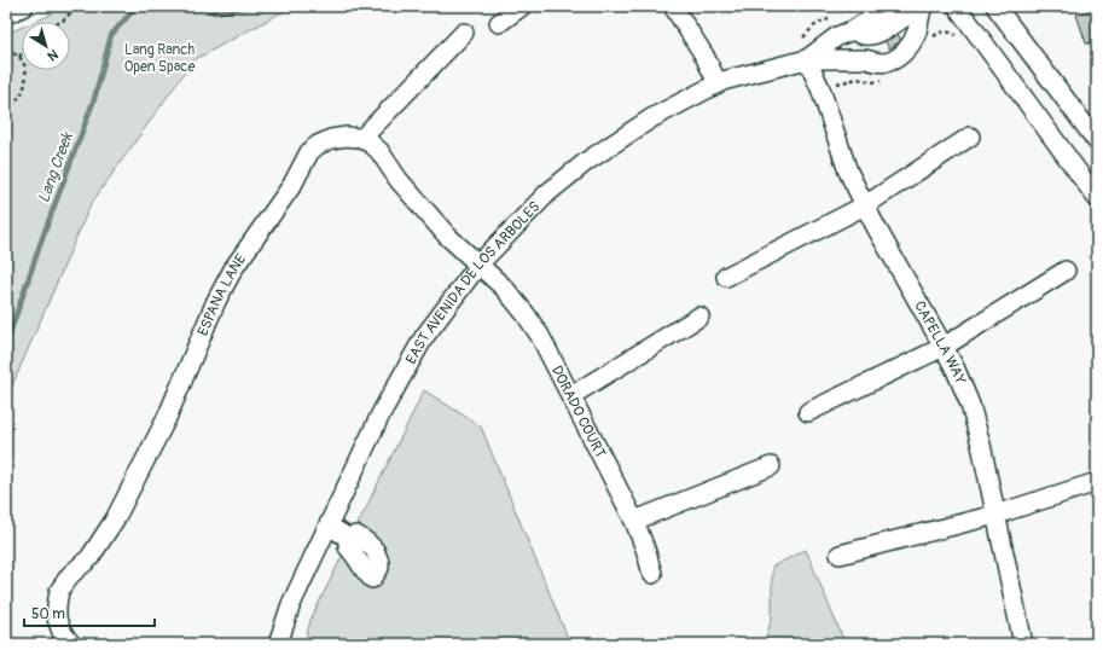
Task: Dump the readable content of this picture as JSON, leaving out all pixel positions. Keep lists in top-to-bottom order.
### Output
{
  "streets": {
    "street": [
      "EAST AVENIDA DE LOS ARBOLES",
      "ESPANA LANE",
      "CAPELLA WAY",
      "DORADO COURT"
    ]
  },
  "crossings": [
    ["EAST AVENIDA DE LOS ARBOLES", "ESPANA LANE"],
    ["EAST AVENIDA DE LOS ARBOLES", "CAPELLA WAY"],
    ["EAST AVENIDA DE LOS ARBOLES", "DORADO COURT"],
    ["ESPANA LANE", "DORADO COURT"]
  ],
  "water": ["Lang Creek"],
  "parks": ["Lang Ranch Open Space"],
  "scale_bar": "50 m",
  "north": "bottom right"
}
